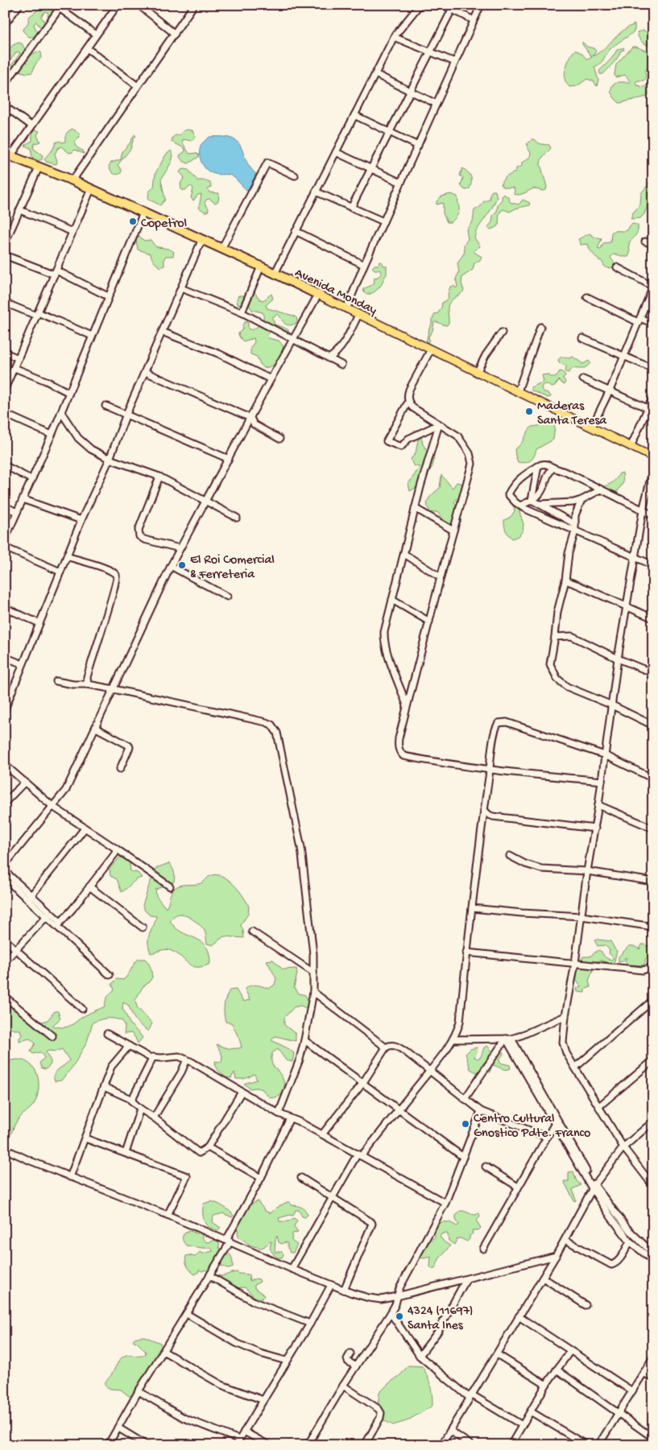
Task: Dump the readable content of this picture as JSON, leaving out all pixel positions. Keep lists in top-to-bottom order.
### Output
{
  "streets": {
    "highway": ["Avenida Monday"]
  },
  "places": [
    "Copetrol",
    "Maderas Santa Teresa",
    "El Roi Comercial & Ferreteria",
    "Centro Cultural Gnostico Pdte. Franco",
    "4324 (11697) Santa Ines"
  ]
}
